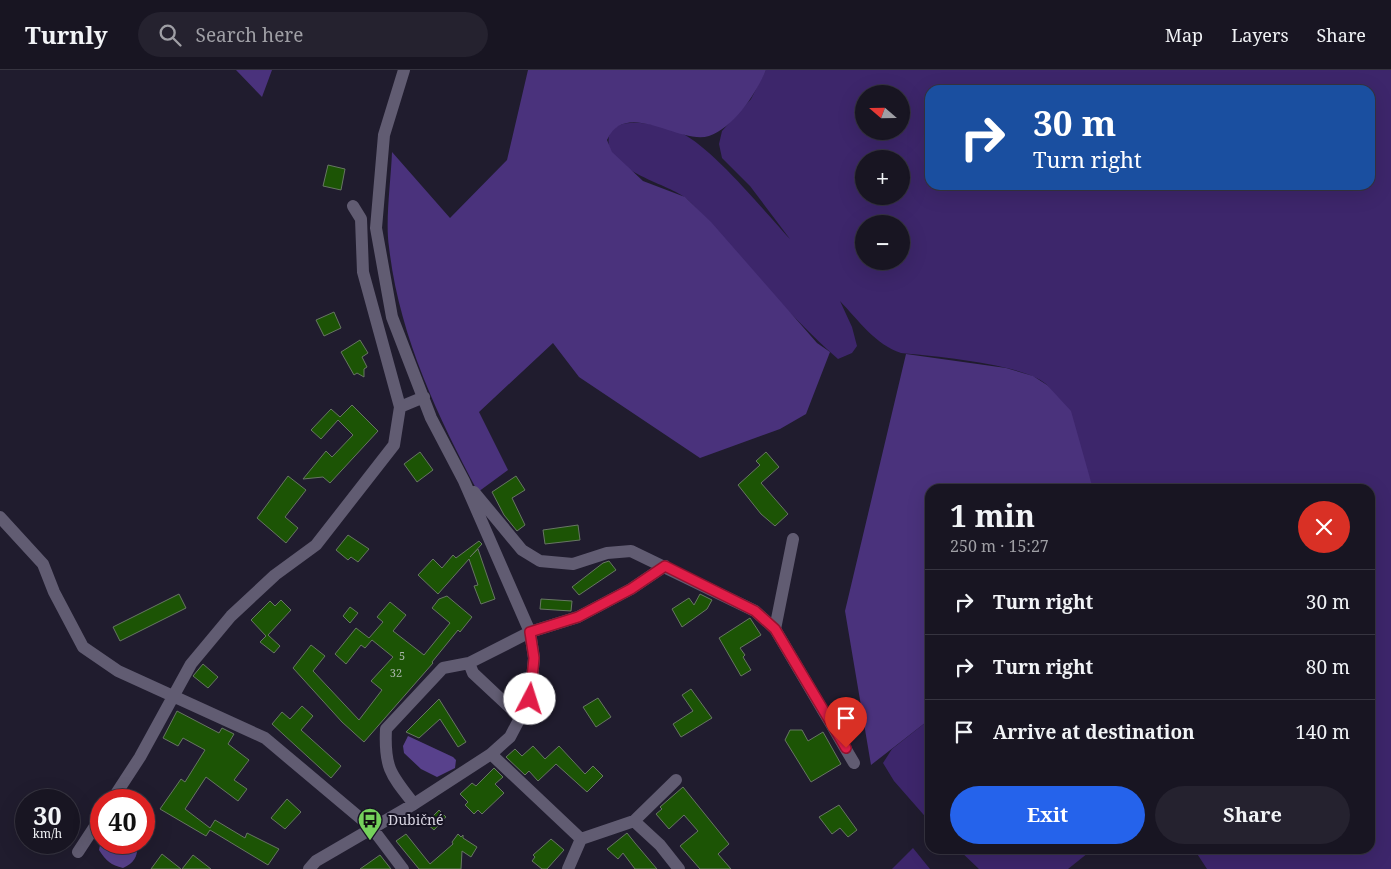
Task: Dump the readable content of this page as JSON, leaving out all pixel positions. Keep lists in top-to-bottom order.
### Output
{
  "places": {
    "bus stop": ["Dubičné"]
  },
  "house_numbers": ["5", "32"],
  "north": "left",
  "page": {
    "header": "Turnly",
    "search": "Search here",
    "nav": ["Map", "Layers", "Share"],
    "map_buttons": ["+", "−"],
    "turn": ["30 m", "Turn right"],
    "heading": ["1 min", "250 m · 15:27"],
    "list": [
      {
        "name": "Turn right",
        "value": "30 m"
      },
      {
        "name": "Turn right",
        "value": "80 m"
      },
      {
        "name": "Arrive at destination",
        "value": "140 m"
      }
    ],
    "buttons": ["Exit", "Share"],
    "speed": "30 km/h",
    "limit": "40"
  }
}
